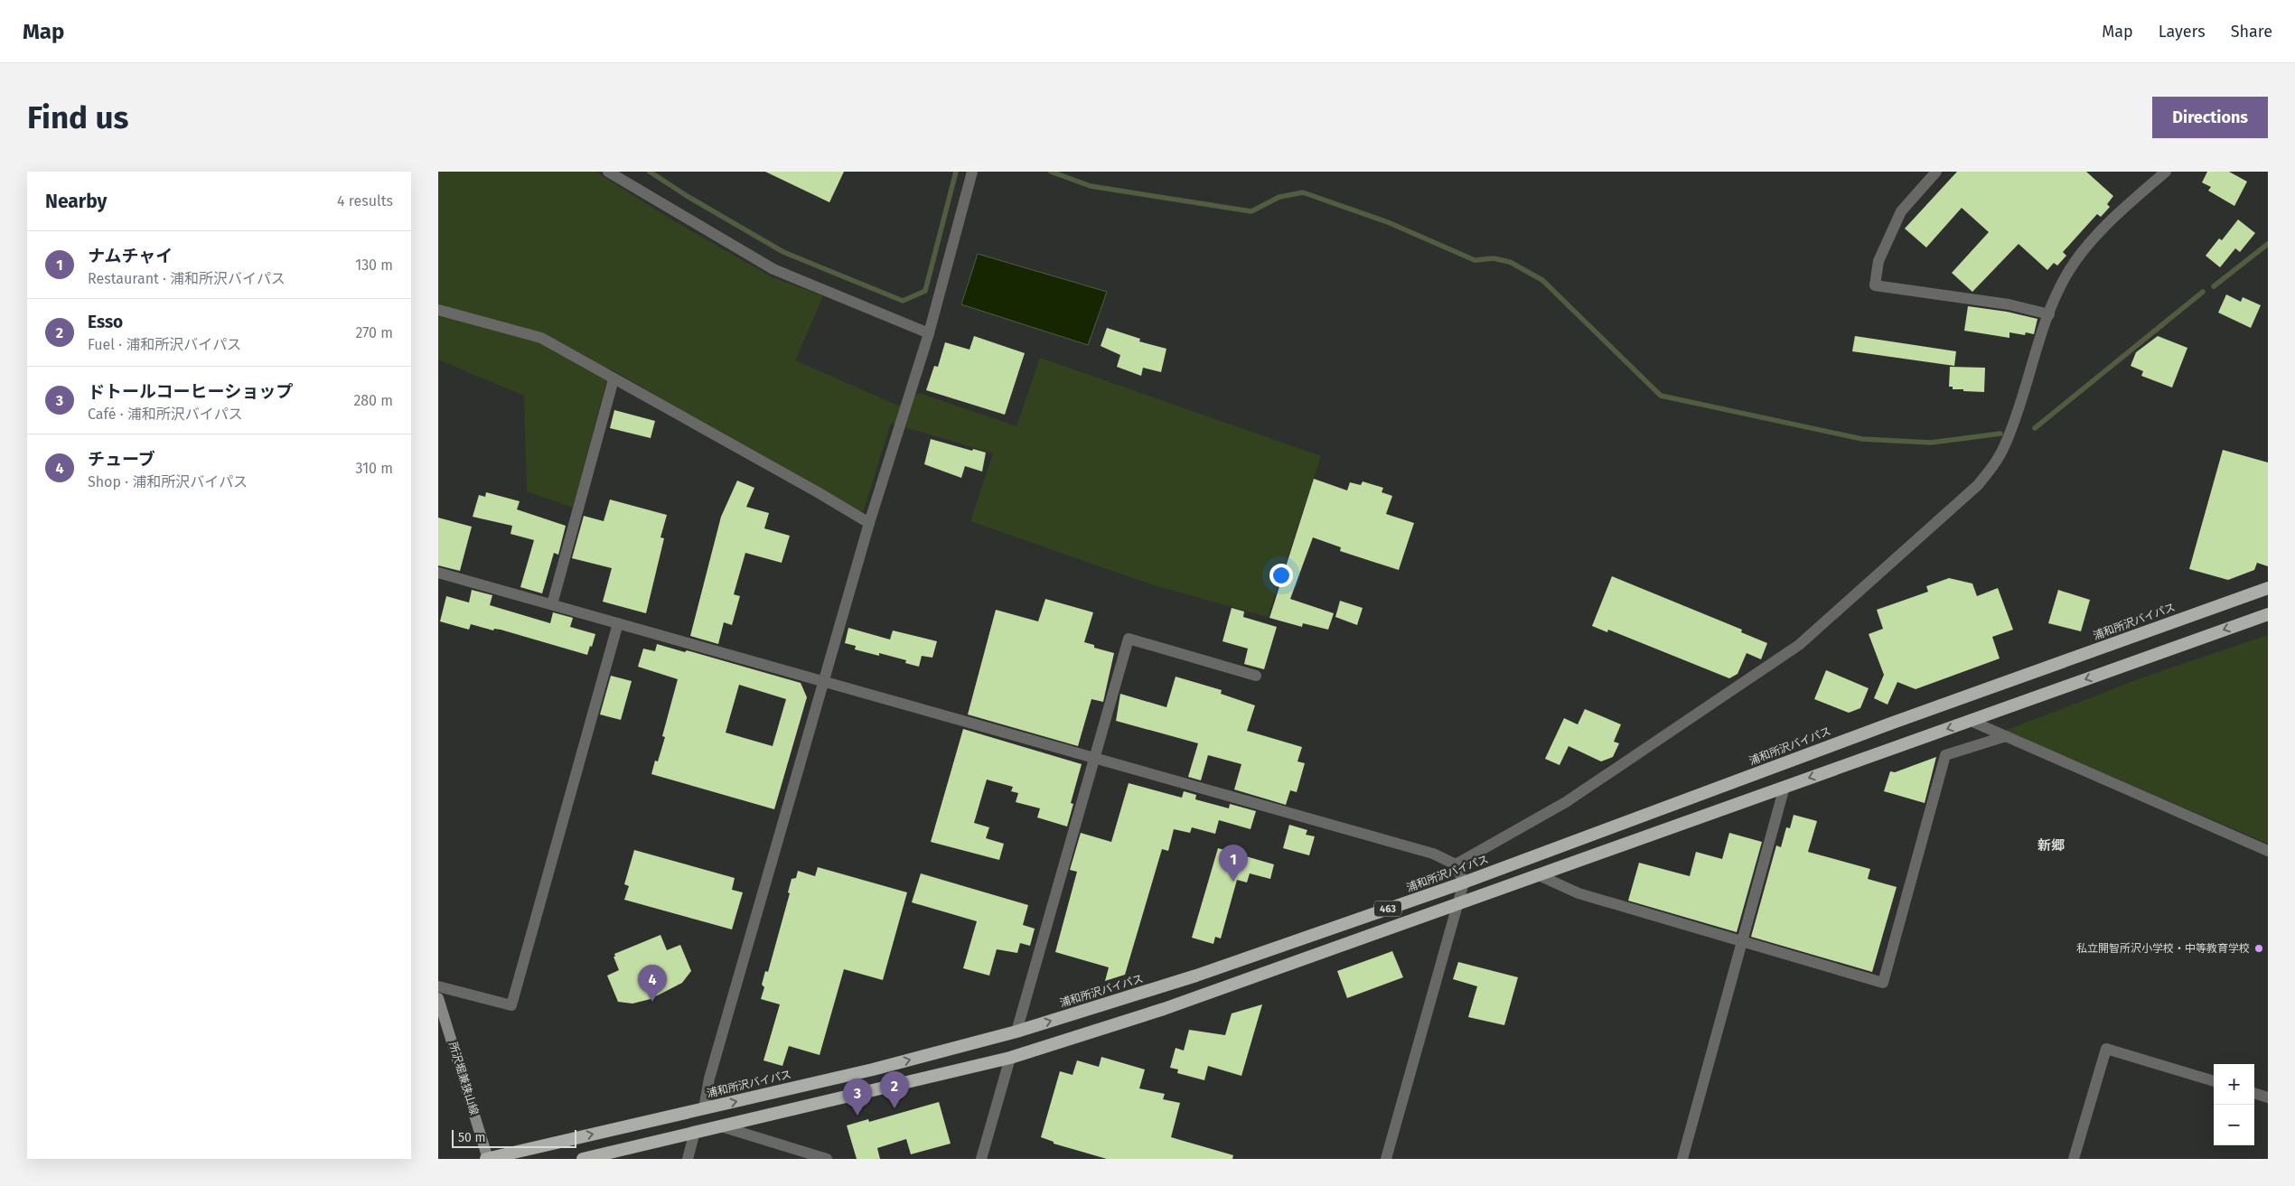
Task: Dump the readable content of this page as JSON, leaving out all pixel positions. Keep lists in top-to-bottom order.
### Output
{
  "streets": {
    "highway": ["浦和所沢バイパス", "463"],
    "main road": ["所沢堀兼狭山線"]
  },
  "crossings": [
    ["浦和所沢バイパス", "所沢堀兼狭山線"]
  ],
  "districts": ["新郷"],
  "places": ["私立開智所沢小学校・中等教育学校"],
  "scale_bar": "50 m",
  "page": {
    "header": "Map",
    "nav": ["Map", "Layers", "Share"],
    "buttons": "Directions",
    "title": "Find us",
    "heading": ["Nearby", "4 results"],
    "list": [
      {
        "mark": "1",
        "name": "ナムチャイ",
        "note": "Restaurant · 浦和所沢バイパス",
        "value": "130 m"
      },
      {
        "mark": "2",
        "name": "Esso",
        "note": "Fuel · 浦和所沢バイパス",
        "value": "270 m"
      },
      {
        "mark": "3",
        "name": "ドトールコーヒーショップ",
        "note": "Café · 浦和所沢バイパス",
        "value": "280 m"
      },
      {
        "mark": "4",
        "name": "チューブ",
        "note": "Shop · 浦和所沢バイパス",
        "value": "310 m"
      }
    ],
    "pins": [
      "1",
      "4",
      "2",
      "3"
    ],
    "map_buttons": ["+", "−"],
    "scale": "50 m"
  }
}
